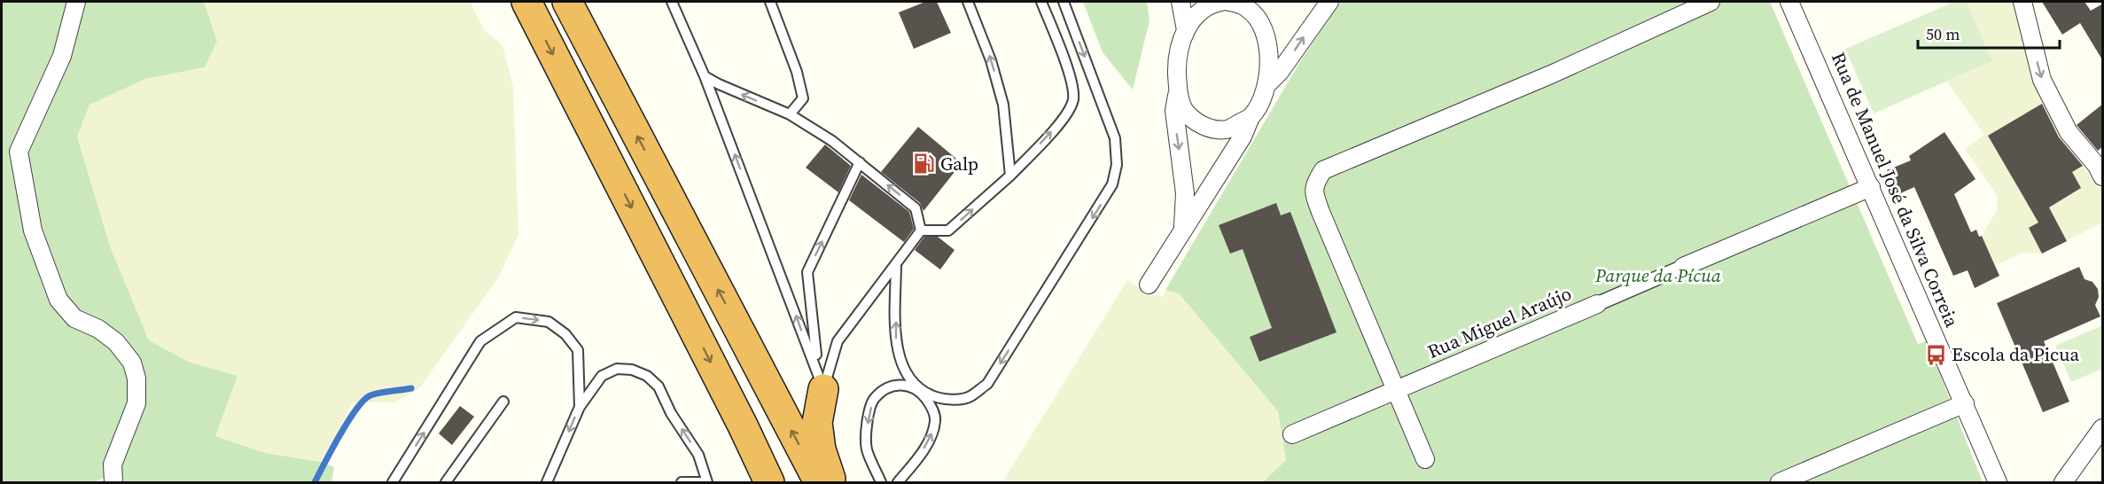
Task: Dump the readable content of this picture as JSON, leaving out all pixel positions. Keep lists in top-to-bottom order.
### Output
{
  "streets": {
    "street": ["Rua de Manuel José da Silva Correia", "Rua Miguel Araújo"]
  },
  "crossings": [
    ["Rua de Manuel José da Silva Correia", "Rua Miguel Araújo"]
  ],
  "parks": ["Parque da Pícua"],
  "places": {
    "fuel station": ["Galp"],
    "bus stop": ["Escola da Picua"]
  },
  "scale_bar": "50 m"
}
